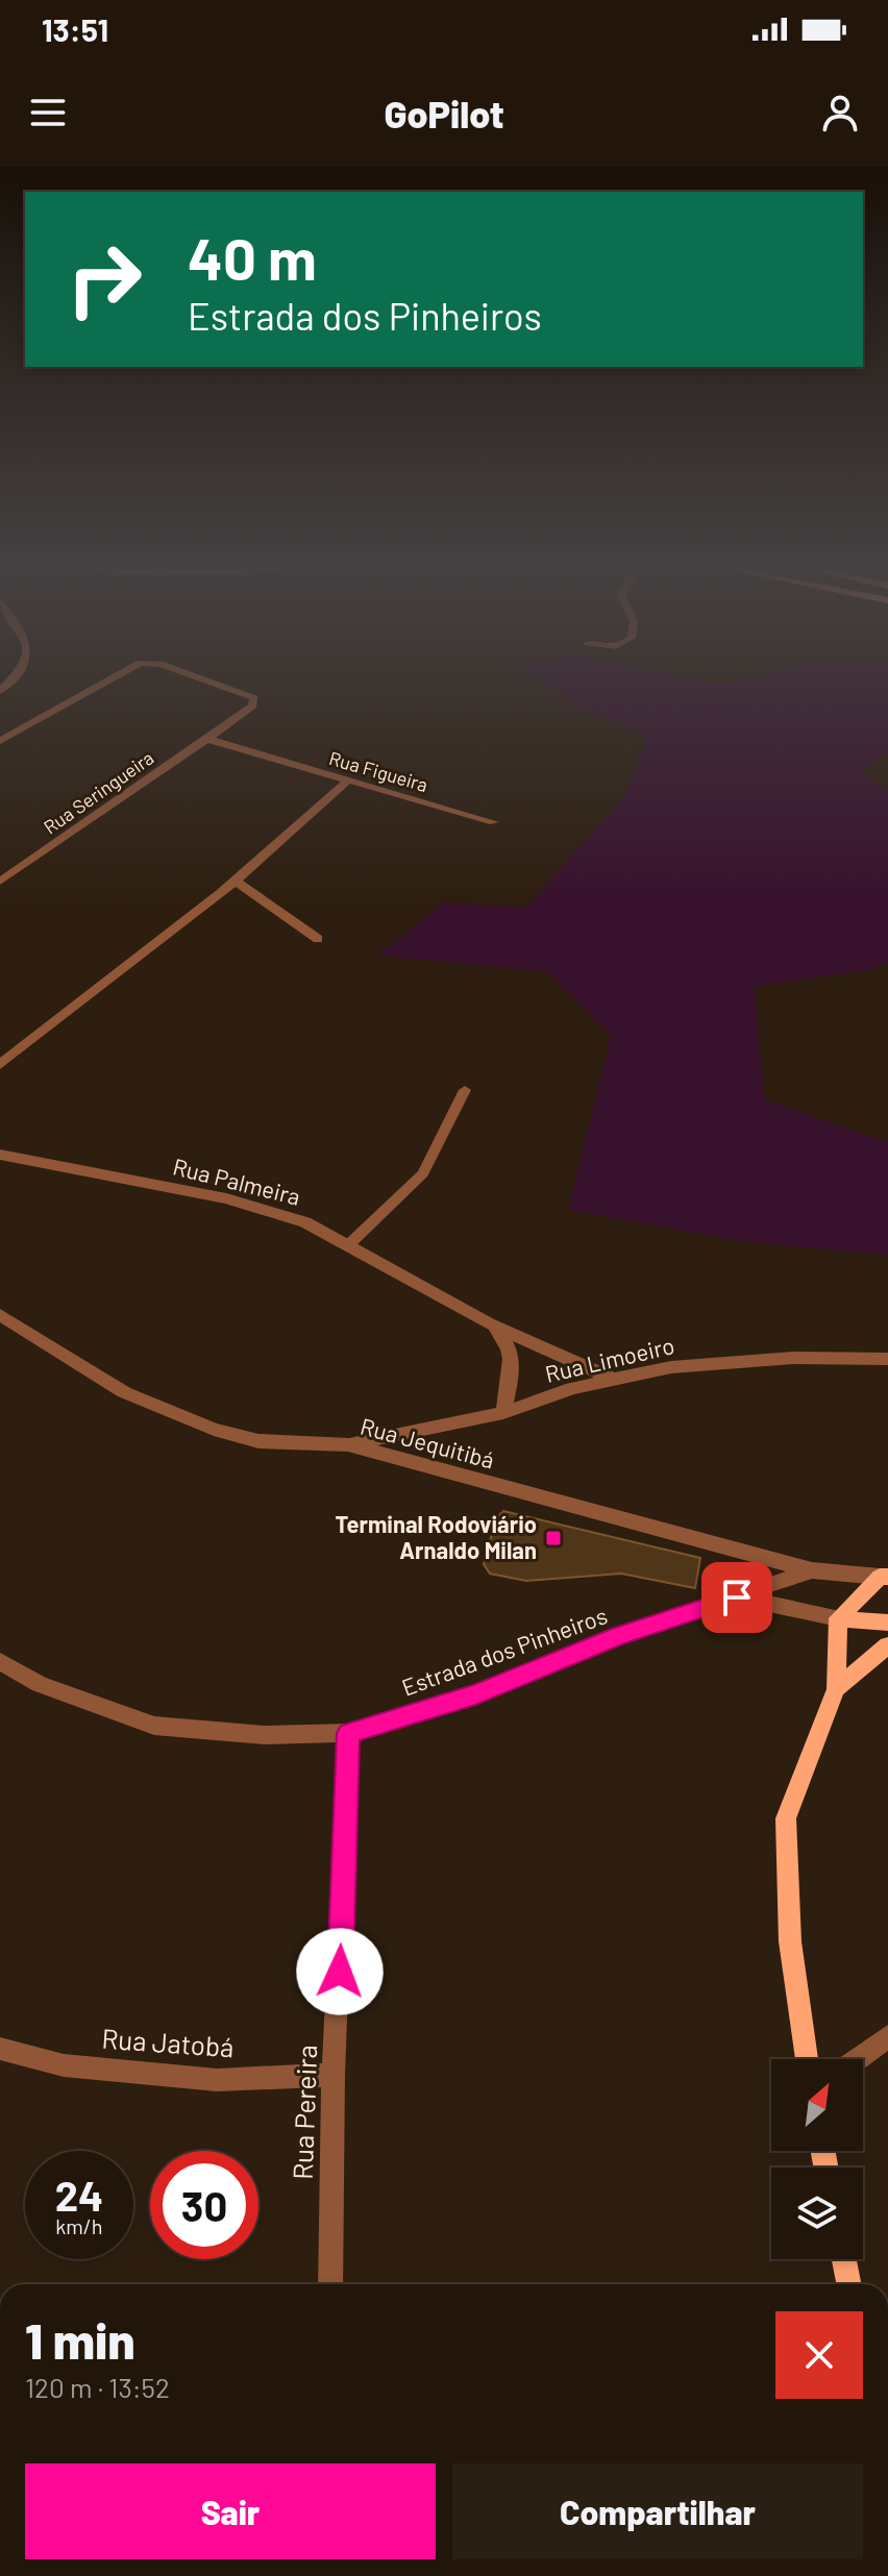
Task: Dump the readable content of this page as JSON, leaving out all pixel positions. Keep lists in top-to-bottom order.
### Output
{
  "streets": {
    "main road": ["Estrada dos Pinheiros"],
    "street": [
      "Rua Figueira",
      "Rua Seringueira",
      "Rua Palmeira",
      "Rua Limoeiro",
      "Rua Jequitibá",
      "Rua Jatobá",
      "Rua Pereira"
    ]
  },
  "crossings": [
    ["Rua Figueira", "Rua Seringueira"],
    ["Rua Palmeira", "Rua Limoeiro"],
    ["Rua Limoeiro", "Rua Jequitibá"],
    ["Rua Jequitibá", "Estrada dos Pinheiros"],
    ["Estrada dos Pinheiros", "Rua Pereira"],
    ["Rua Jatobá", "Rua Pereira"]
  ],
  "places": {
    "transit": ["Terminal Rodoviário Arnaldo Milan"]
  },
  "north": "top right",
  "page": {
    "status": "13:51",
    "header": "GoPilot",
    "turn": ["40 m", "Estrada dos Pinheiros"],
    "speed": "24 km/h",
    "limit": "30",
    "heading": ["1 min", "120 m · 13:52"],
    "buttons": ["Sair", "Compartilhar"]
  }
}
